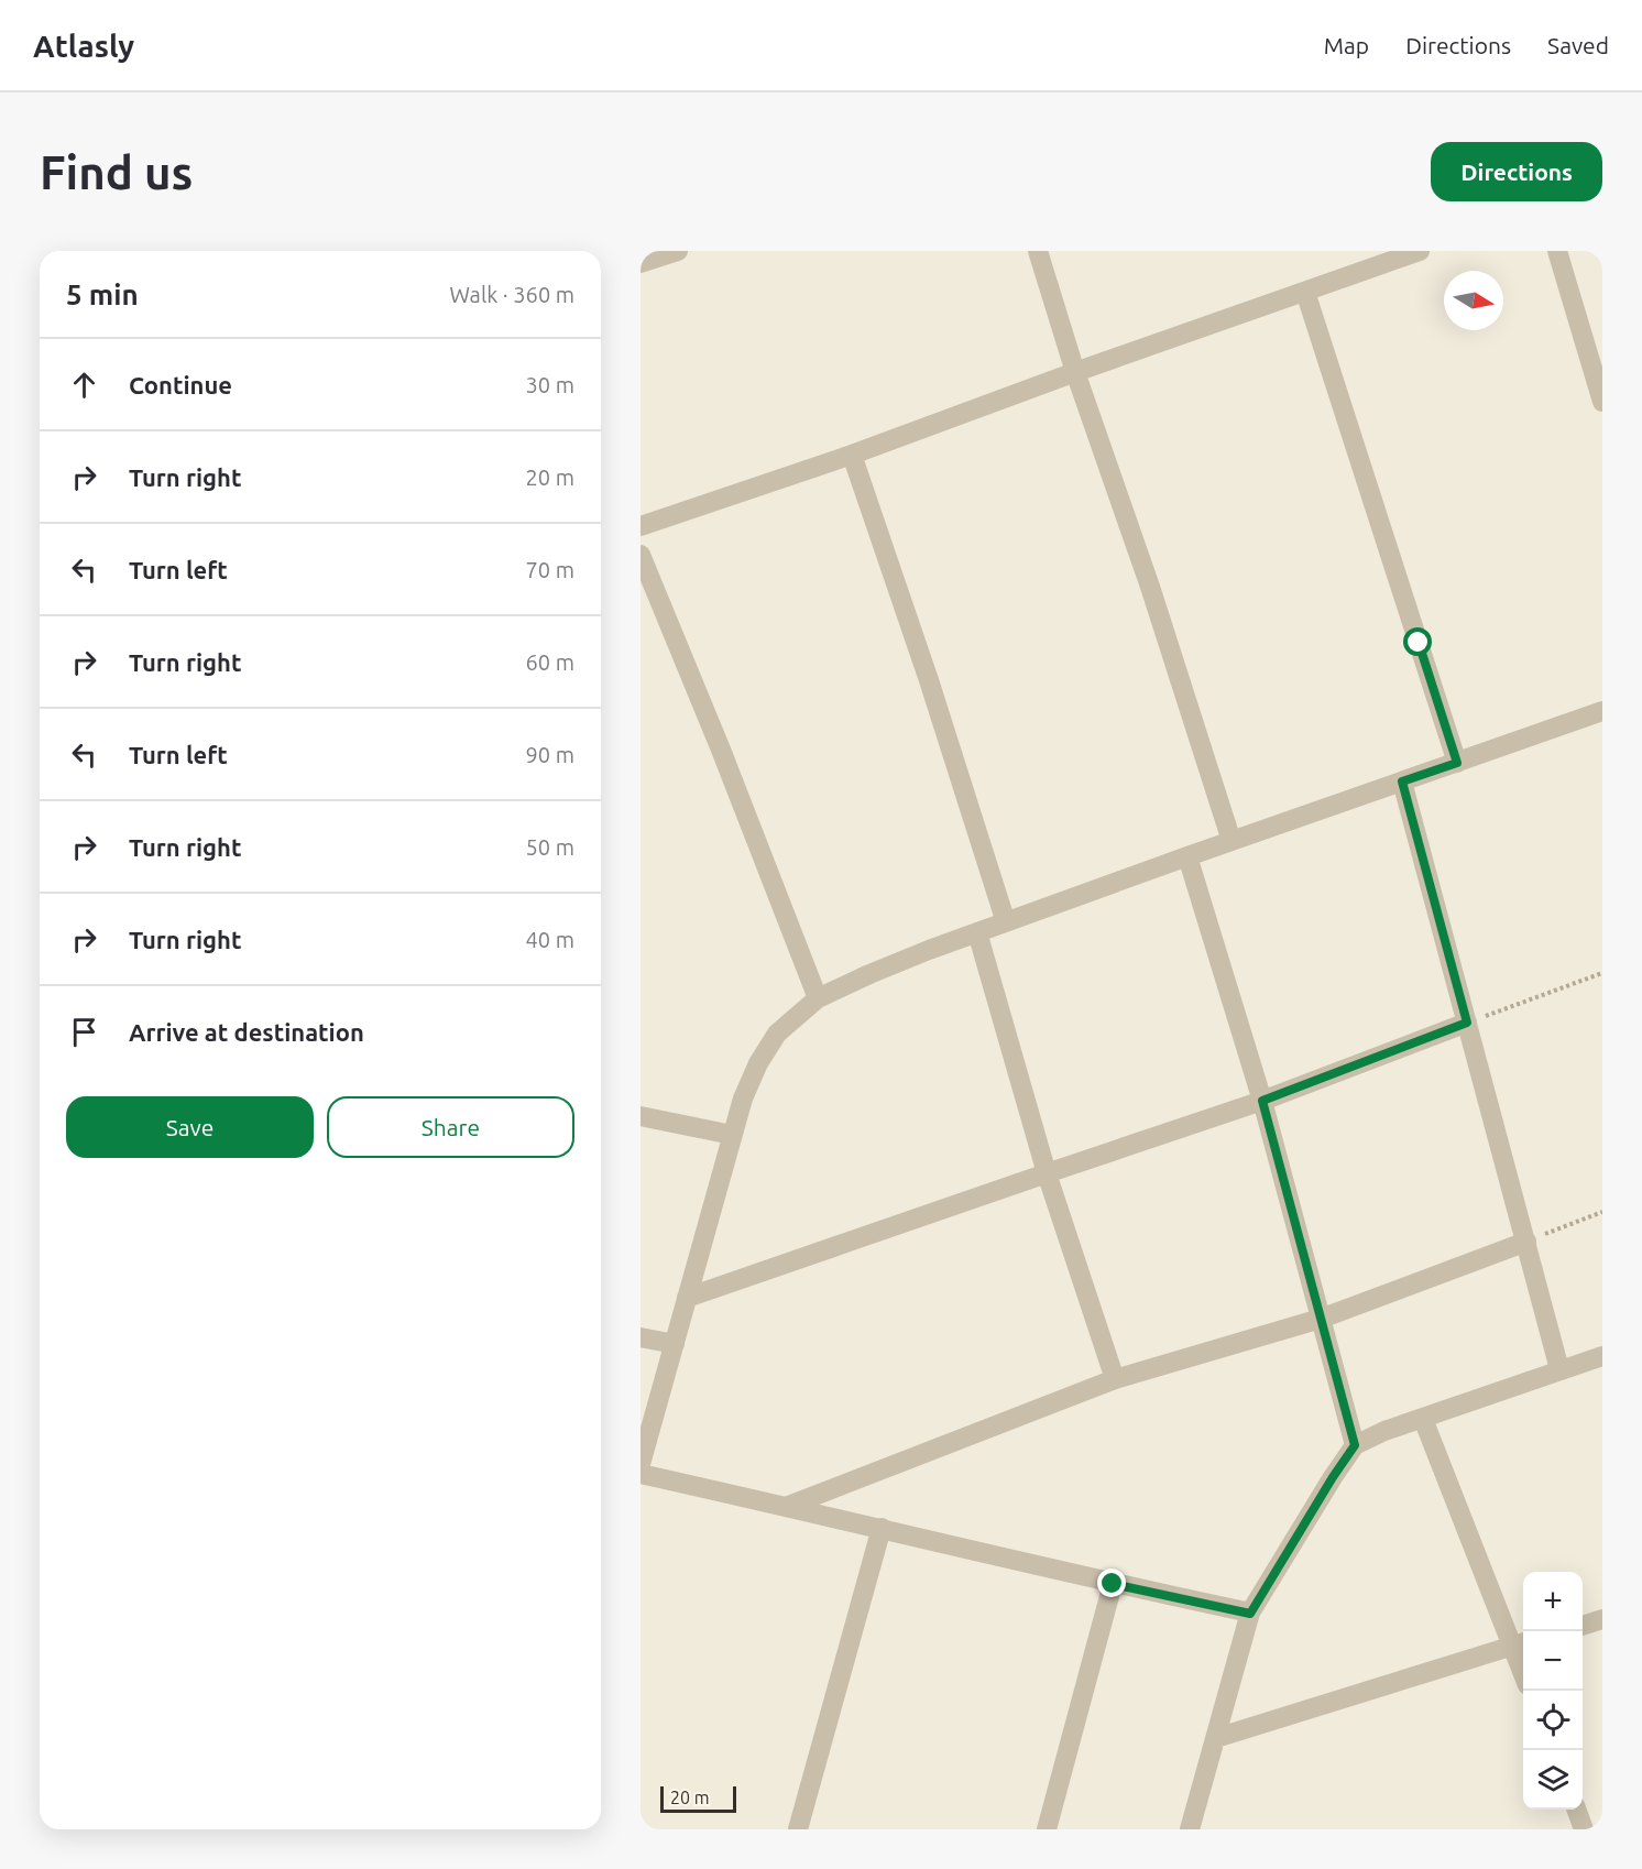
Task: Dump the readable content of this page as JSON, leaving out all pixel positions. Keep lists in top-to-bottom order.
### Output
{
  "scale_bar": "20 m",
  "north": "right",
  "page": {
    "header": "Atlasly",
    "nav": ["Map", "Directions", "Saved"],
    "buttons": [
      "Directions",
      ["Save", "Share"]
    ],
    "title": "Find us",
    "heading": ["5 min", "Walk · 360 m"],
    "list": [
      ["Continue", "30 m"],
      ["Turn right", "20 m"],
      ["Turn left", "70 m"],
      ["Turn right", "60 m"],
      ["Turn left", "90 m"],
      ["Turn right", "50 m"],
      ["Turn right", "40 m"],
      "Arrive at destination"
    ],
    "map_buttons": ["+", "−"],
    "scale": "20 m"
  }
}
